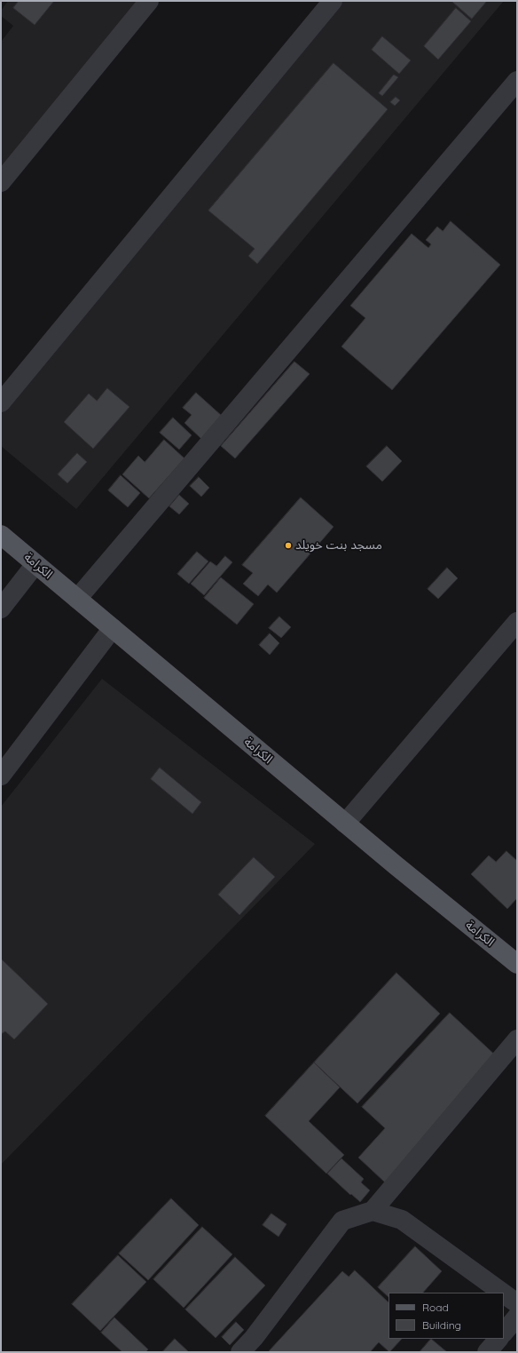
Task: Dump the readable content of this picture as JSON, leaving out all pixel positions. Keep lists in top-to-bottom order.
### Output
{
  "streets": {
    "main road": ["الكرامة"]
  },
  "places": ["مسجد بنت خويلد"],
  "legend": ["Road", "Building"]
}
